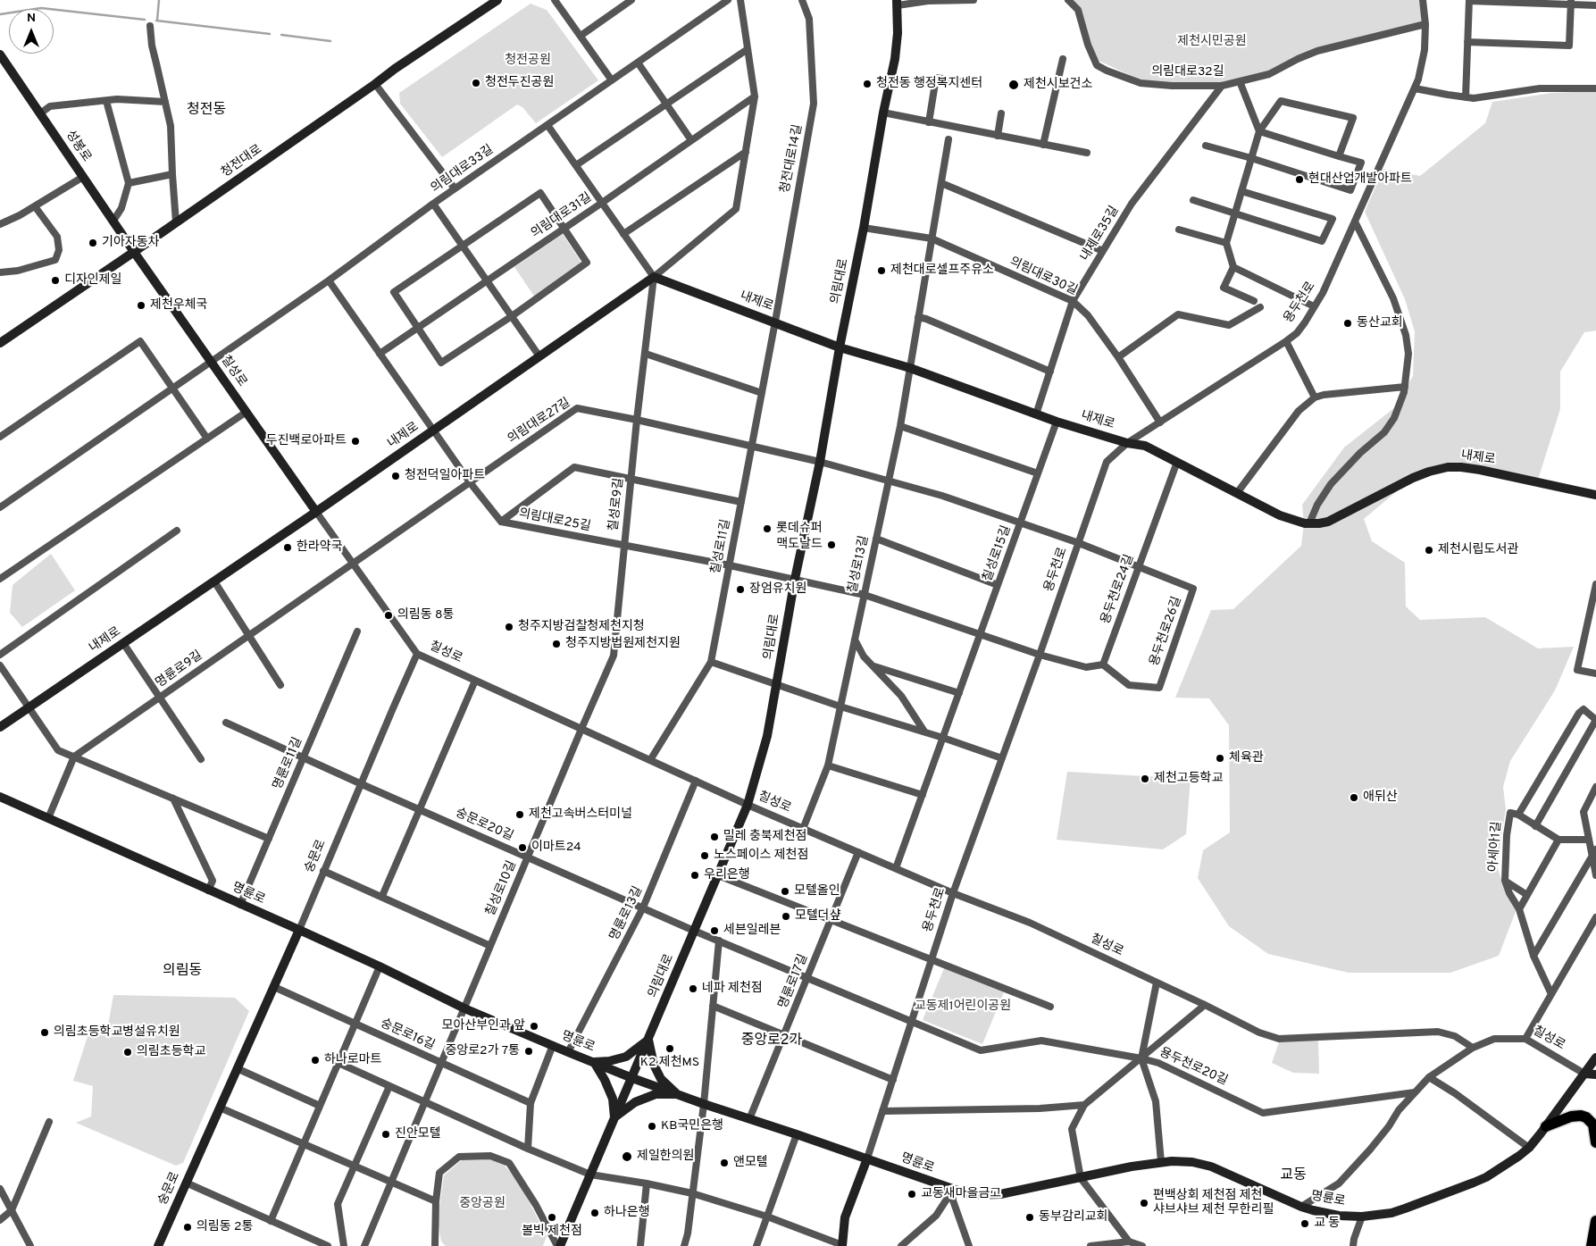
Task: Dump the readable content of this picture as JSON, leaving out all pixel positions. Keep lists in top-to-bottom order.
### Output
{
  "streets": {
    "street": [
      "의림대로32길",
      "성봉로",
      "청전대로14길",
      "청전대로",
      "의림대로33길",
      "의림대로31길",
      "내제로35길",
      "의림대로30길",
      "의림대로",
      "내제로",
      "용두천로",
      "칠성로",
      "의림대로27길",
      "칠성로9길",
      "의림대로25길",
      "칠성로11길",
      "칠성로15길",
      "칠성로13길",
      "용두천로24길",
      "용두천로26길",
      "명륜로9길",
      "명륜로11길",
      "숭문로20길",
      "아세아1길",
      "숭문로",
      "칠성로10길",
      "명륜로",
      "명륜로13길",
      "명륜로17길",
      "숭문로16길",
      "용두천로20길"
    ]
  },
  "crossings": [
    ["의림대로32길", "내제로35길"],
    ["의림대로32길", "용두천로"],
    ["성봉로", "청전대로"],
    ["성봉로", "칠성로"],
    ["청전대로14길", "내제로"],
    ["청전대로14길", "칠성로11길"],
    ["청전대로", "칠성로"],
    ["의림대로33길", "칠성로"],
    ["의림대로33길", "의림대로25길"],
    ["의림대로31길", "의림대로25길"],
    ["내제로35길", "의림대로30길"],
    ["내제로35길", "내제로"],
    ["의림대로30길", "의림대로"],
    ["의림대로30길", "용두천로"],
    ["의림대로30길", "칠성로13길"],
    ["의림대로", "내제로"],
    ["의림대로", "칠성로"],
    ["의림대로", "의림대로27길"],
    ["의림대로", "의림대로25길"],
    ["의림대로", "숭문로20길"],
    ["의림대로", "명륜로"],
    ["내제로", "용두천로"],
    ["내제로", "칠성로"],
    ["내제로", "칠성로9길"],
    ["내제로", "의림대로25길"],
    ["내제로", "칠성로11길"],
    ["내제로", "칠성로15길"],
    ["내제로", "칠성로13길"],
    ["내제로", "용두천로24길"],
    ["용두천로", "칠성로"],
    ["용두천로", "의림대로25길"],
    ["용두천로", "용두천로26길"],
    ["용두천로", "명륜로"],
    ["용두천로", "용두천로20길"],
    ["칠성로", "의림대로27길"],
    ["칠성로", "칠성로9길"],
    ["칠성로", "칠성로11길"],
    ["칠성로", "칠성로15길"],
    ["칠성로", "칠성로13길"],
    ["칠성로", "명륜로9길"],
    ["칠성로", "숭문로"],
    ["칠성로", "칠성로10길"],
    ["칠성로", "명륜로"],
    ["칠성로", "명륜로13길"],
    ["칠성로", "명륜로17길"],
    ["의림대로27길", "칠성로9길"],
    ["의림대로27길", "의림대로25길"],
    ["의림대로27길", "칠성로11길"],
    ["의림대로27길", "칠성로13길"],
    ["의림대로27길", "용두천로26길"],
    ["의림대로27길", "명륜로9길"],
    ["칠성로9길", "의림대로25길"],
    ["칠성로9길", "칠성로10길"],
    ["의림대로25길", "칠성로11길"],
    ["의림대로25길", "칠성로15길"],
    ["의림대로25길", "칠성로13길"],
    ["칠성로15길", "용두천로26길"],
    ["칠성로13길", "용두천로26길"],
    ["용두천로24길", "용두천로26길"],
    ["명륜로11길", "숭문로20길"],
    ["명륜로11길", "명륜로"],
    ["숭문로20길", "숭문로"],
    ["숭문로20길", "칠성로10길"],
    ["숭문로20길", "명륜로13길"],
    ["숭문로20길", "명륜로17길"],
    ["숭문로20길", "용두천로20길"],
    ["숭문로", "명륜로"],
    ["숭문로", "숭문로16길"],
    ["칠성로10길", "명륜로"],
    ["칠성로10길", "숭문로16길"],
    ["명륜로", "명륜로13길"],
    ["명륜로", "명륜로17길"],
    ["명륜로17길", "용두천로20길"]
  ],
  "districts": [
    "청전동",
    "의림동",
    "중앙로2가",
    "교동"
  ],
  "parks": [
    "제천시민공원",
    "청전공원",
    "교동제1어린이공원",
    "중앙공원"
  ],
  "places": [
    "청전두진공원",
    "청전동 행정복지센터",
    "제천시보건소",
    "현대산업개발아파트",
    "기아자동차",
    "제천대로셀프주유소",
    "디자인제일",
    "제천우체국",
    "동산교회",
    "두진백로아파트",
    "청전덕일아파트",
    "롯데슈퍼",
    "맥도날드",
    "한라약국",
    "제천시립도서관",
    "장엄유치원",
    "의림동 8통",
    "청주지방검찰청제천지청",
    "청주지방법원제천지원",
    "체육관",
    "제천고등학교",
    "애뒤산",
    "제천고속버스터미널",
    "밀레 충북제천점",
    "이마트24",
    "노스페이스 제천점",
    "우리은행",
    "모텔올인",
    "모텔더샾",
    "세븐일레븐",
    "네파 제천점",
    "모아산부인과 앞",
    "의림초등학교병설유치원",
    "K2 제천MS",
    "중앙로2가 7통",
    "의림초등학교",
    "하나로마트",
    "KB국민은행",
    "진안모텔",
    "제일한의원",
    "앤모텔",
    "교동새마을금고",
    "편백상회 제천점 제천 샤브샤브 제천 무한리필",
    "하나은행",
    "볼빅 제천점",
    "동부감리교회",
    "교 동",
    "의림동 2통"
  ],
  "north": "top"
}
